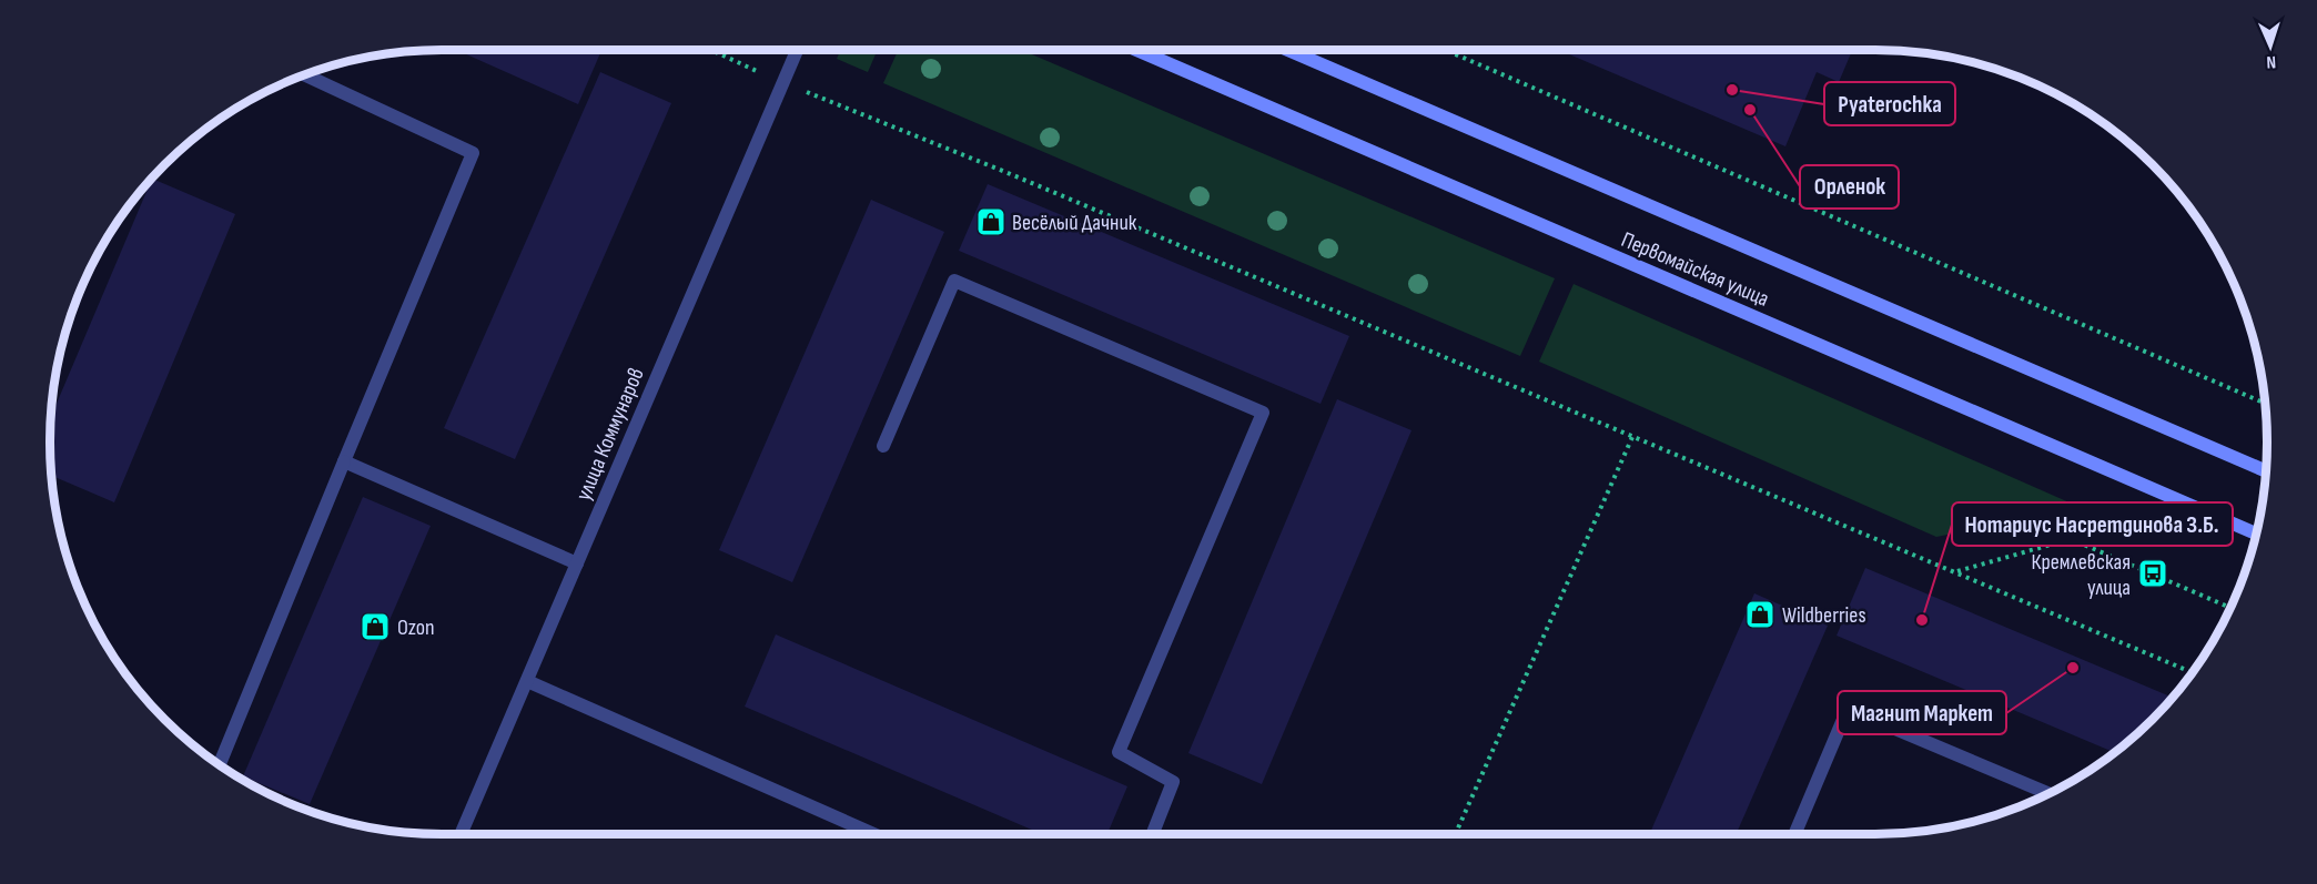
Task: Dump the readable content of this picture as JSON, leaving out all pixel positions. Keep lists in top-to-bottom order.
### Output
{
  "streets": {
    "main road": ["Первомайская улица"],
    "street": ["улица Коммунаров"]
  },
  "places": {
    "other": [
      "Pyaterochka",
      "Орленок",
      "Нотариус Насретдинова З.Б.",
      "Магнит Маркет"
    ],
    "shop": ["Весёлый Дачник", "Wildberries", "Ozon"],
    "bus stop": ["Кремлевская улица"]
  },
  "north": "bottom"
}
